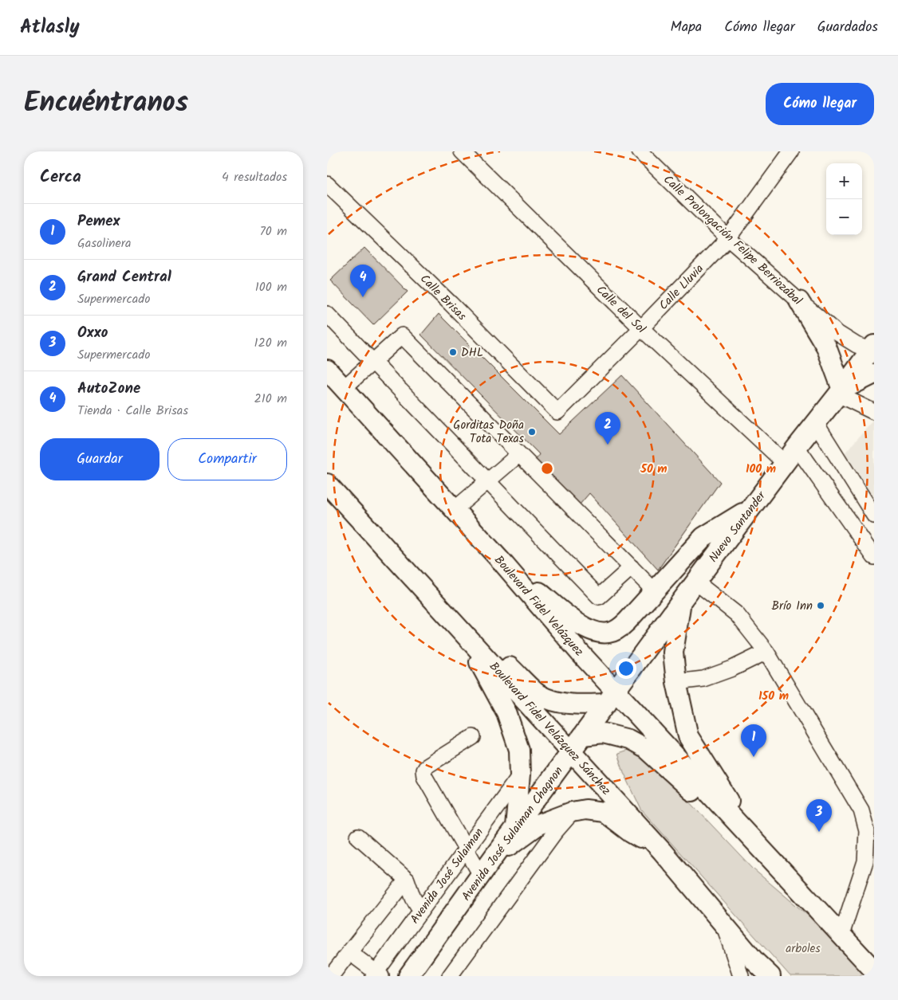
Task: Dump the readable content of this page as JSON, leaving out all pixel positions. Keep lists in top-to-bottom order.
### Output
{
  "streets": {
    "main road": [
      "Nuevo Santander",
      "Boulevard Fidel Velázquez",
      "Boulevard Fidel Velázquez Sánchez",
      "Avenida José Sulaiman Chagnon"
    ],
    "street": [
      "Calle Prolongación Felipe Berriozábal",
      "Calle Lluvia",
      "Calle Brisas",
      "Calle del Sol",
      "Avenida José Sulaiman"
    ]
  },
  "crossings": [
    ["Calle Prolongación Felipe Berriozábal", "Calle Lluvia"],
    ["Calle Prolongación Felipe Berriozábal", "Nuevo Santander"],
    ["Calle Lluvia", "Calle Brisas"],
    ["Calle Lluvia", "Calle del Sol"],
    ["Calle del Sol", "Nuevo Santander"],
    ["Nuevo Santander", "Boulevard Fidel Velázquez"],
    ["Nuevo Santander", "Avenida José Sulaiman Chagnon"],
    ["Boulevard Fidel Velázquez", "Avenida José Sulaiman Chagnon"],
    ["Boulevard Fidel Velázquez Sánchez", "Avenida José Sulaiman Chagnon"]
  ],
  "parks": ["arboles"],
  "places": ["DHL", "Gorditas Doña Tota Texas", "Brío Inn"],
  "page": {
    "header": "Atlasly",
    "nav": ["Mapa", "Cómo llegar", "Guardados"],
    "title": "Encuéntranos",
    "buttons": [
      "Cómo llegar",
      ["Guardar", "Compartir"]
    ],
    "heading": ["Cerca", "4 resultados"],
    "map_buttons": ["+", "−"],
    "list": [
      {
        "mark": "1",
        "name": "Pemex",
        "note": "Gasolinera",
        "value": "70 m"
      },
      {
        "mark": "2",
        "name": "Grand Central",
        "note": "Supermercado",
        "value": "100 m"
      },
      {
        "mark": "3",
        "name": "Oxxo",
        "note": "Supermercado",
        "value": "120 m"
      },
      {
        "mark": "4",
        "name": "AutoZone",
        "note": "Tienda · Calle Brisas",
        "value": "210 m"
      }
    ],
    "pins": [
      "4",
      "2",
      "1",
      "3"
    ]
  },
  "rings": ["50 m", "100 m", "150 m"]
}
